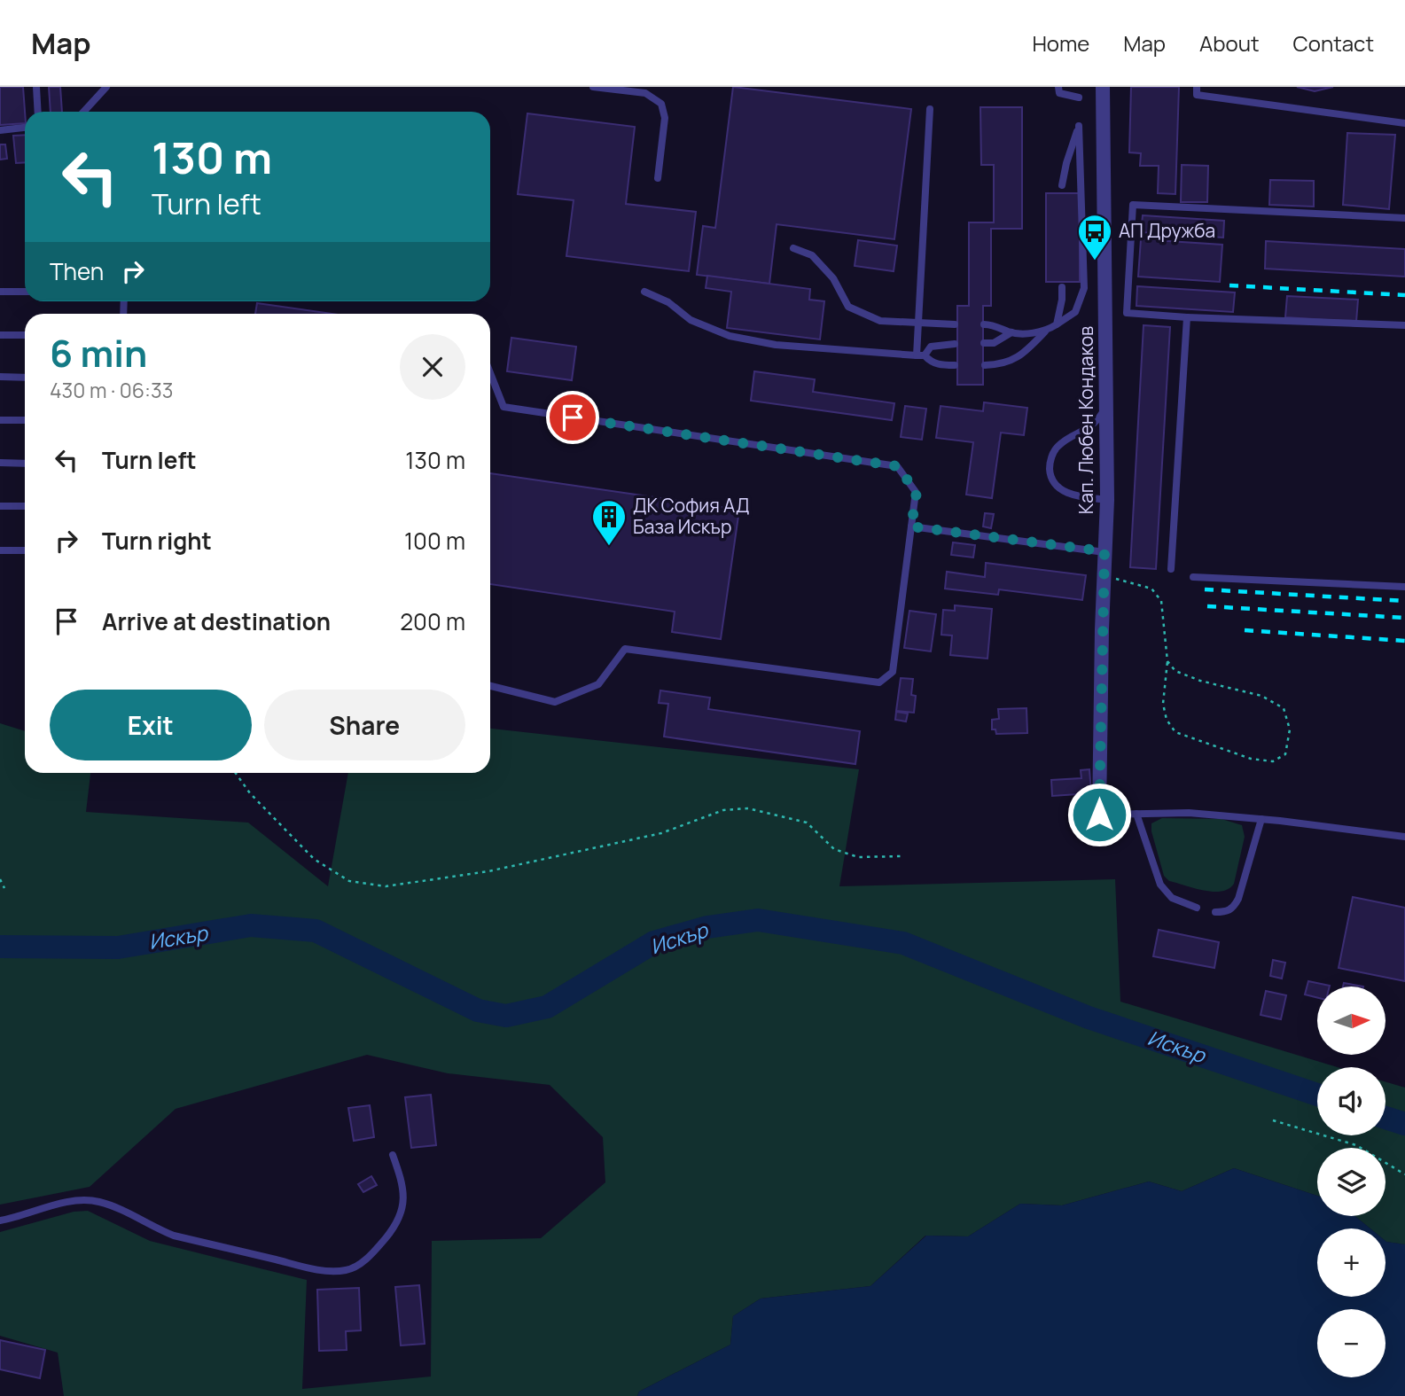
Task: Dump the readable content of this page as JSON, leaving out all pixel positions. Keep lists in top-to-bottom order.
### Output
{
  "streets": {
    "street": ["Кап. Любен Кондаков"]
  },
  "water": ["Искър"],
  "places": {
    "bus stop": ["АП Дружба"],
    "building": ["ДК София АД База Искър"]
  },
  "north": "right",
  "page": {
    "header": "Map",
    "nav": [
      "Home",
      "Map",
      "About",
      "Contact"
    ],
    "turn": ["130 m", "Turn left"],
    "then": "Then",
    "heading": ["6 min", "430 m · 06:33"],
    "list": [
      {
        "name": "Turn left",
        "value": "130 m"
      },
      {
        "name": "Turn right",
        "value": "100 m"
      },
      {
        "name": "Arrive at destination",
        "value": "200 m"
      }
    ],
    "buttons": ["Exit", "Share"],
    "map_buttons": ["+", "−"]
  }
}
